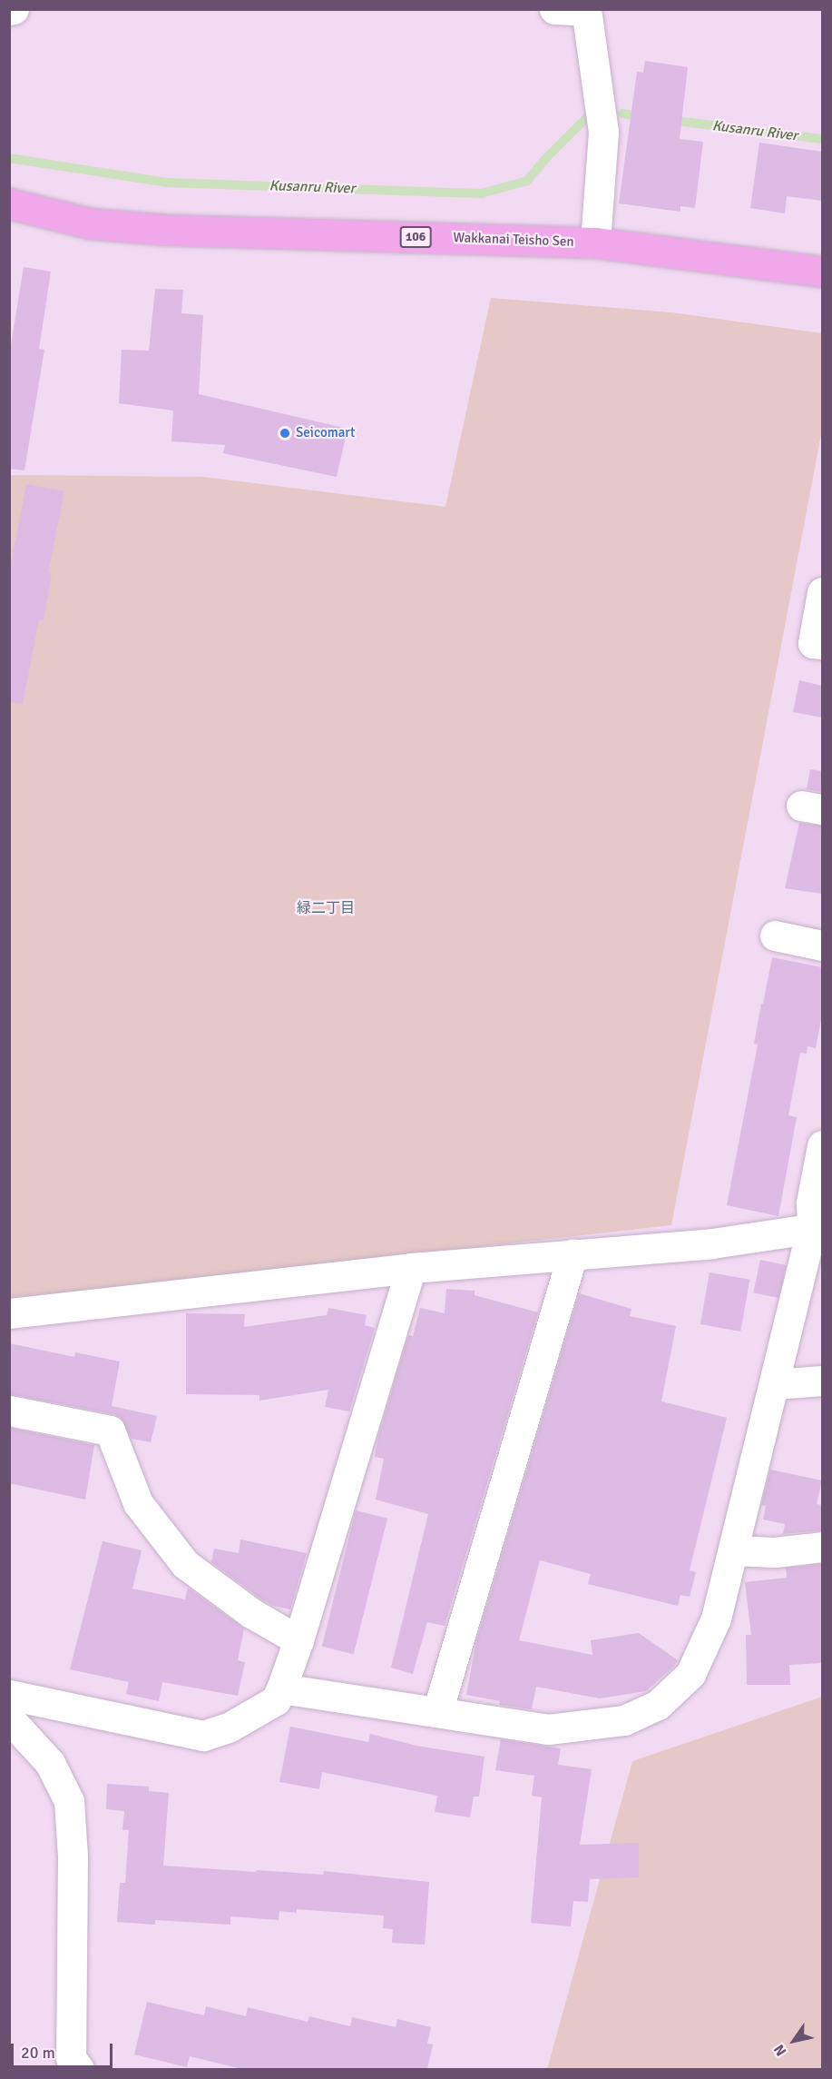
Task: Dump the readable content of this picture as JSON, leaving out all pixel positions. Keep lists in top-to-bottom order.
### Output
{
  "streets": {
    "main road": ["106", "Wakkanai Teisho Sen"]
  },
  "districts": ["緑二丁目"],
  "water": ["Kusanru River"],
  "places": ["Seicomart"],
  "scale_bar": "20 m",
  "north": "bottom left"
}
